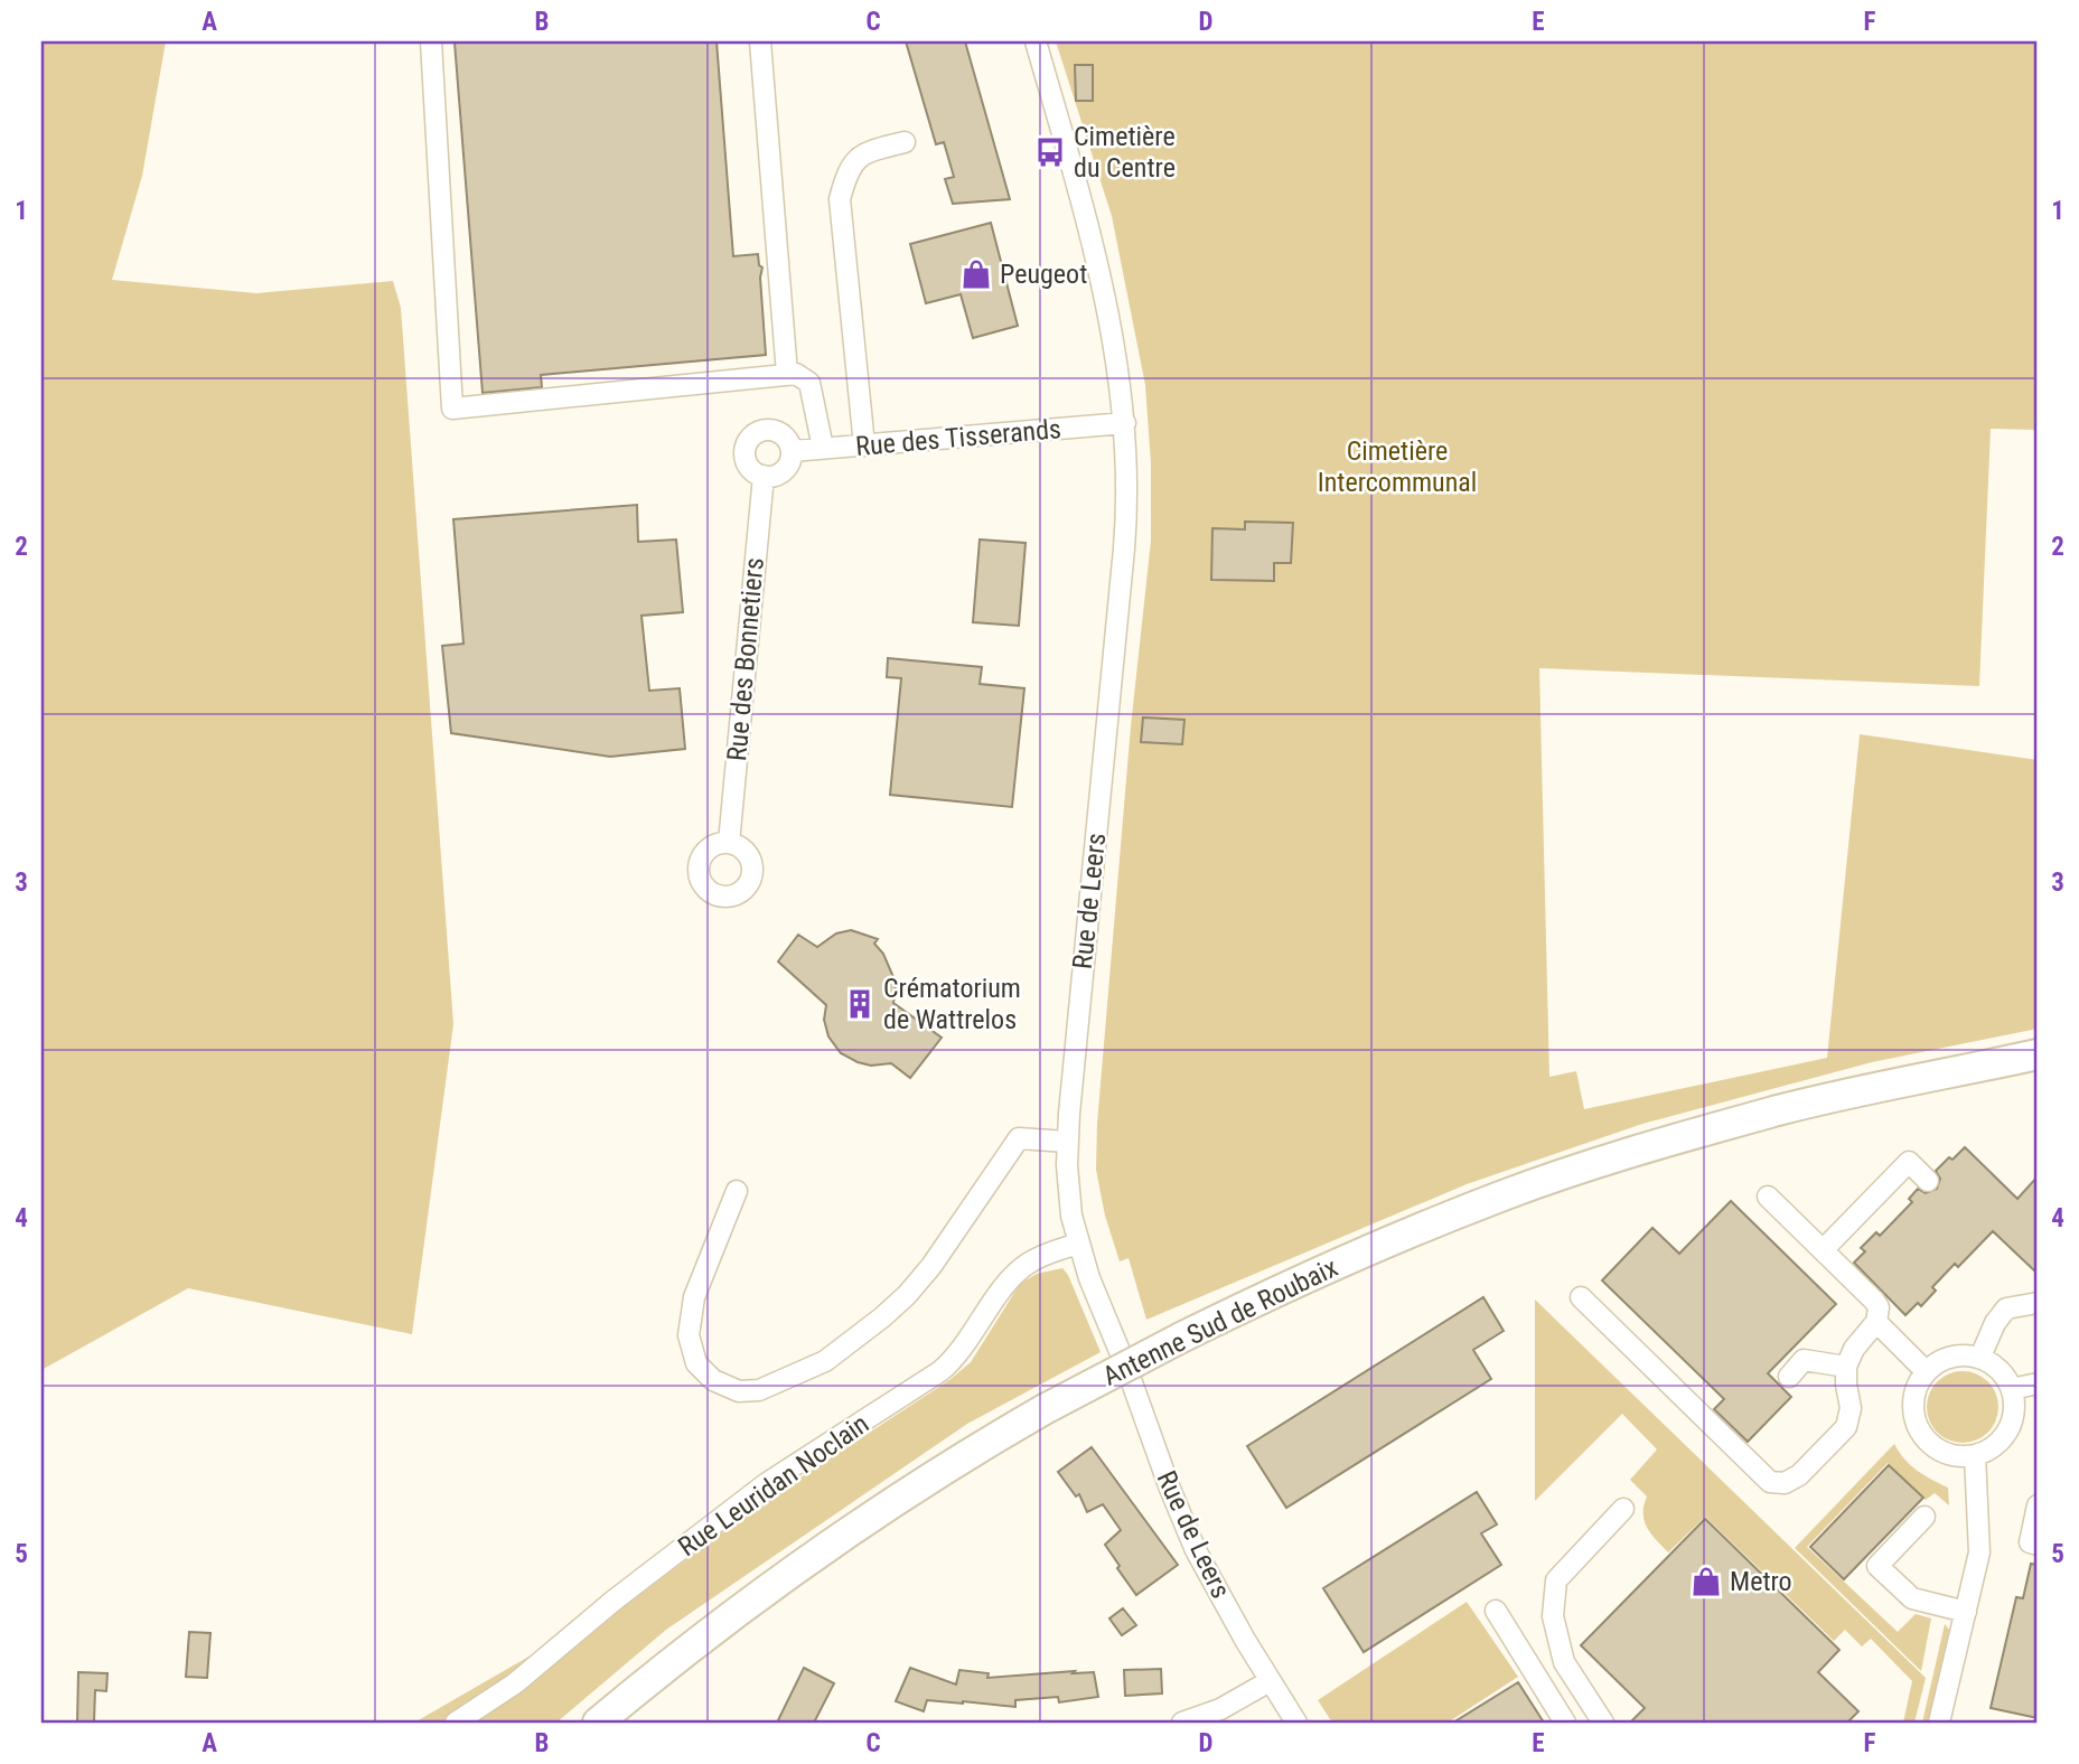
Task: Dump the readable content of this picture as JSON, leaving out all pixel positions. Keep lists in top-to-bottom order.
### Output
{
  "streets": {
    "highway": ["Antenne Sud de Roubaix"],
    "street": [
      "Rue des Tisserands",
      "Rue des Bonnetiers",
      "Rue de Leers",
      "Rue Leuridan Noclain"
    ]
  },
  "crossings": [
    ["Rue des Tisserands", "Rue des Bonnetiers"],
    ["Rue des Tisserands", "Rue de Leers"],
    ["Rue de Leers", "Rue Leuridan Noclain"]
  ],
  "parks": ["Cimetière Intercommunal"],
  "places": {
    "bus stop": ["Cimetière du Centre"],
    "shop": ["Peugeot", "Metro"],
    "building": ["Crématorium de Wattrelos"]
  },
  "grid": {
    "columns": [
      "A",
      "B",
      "C",
      "D",
      "E",
      "F"
    ],
    "rows": [
      "1",
      "2",
      "3",
      "4",
      "5"
    ]
  }
}
